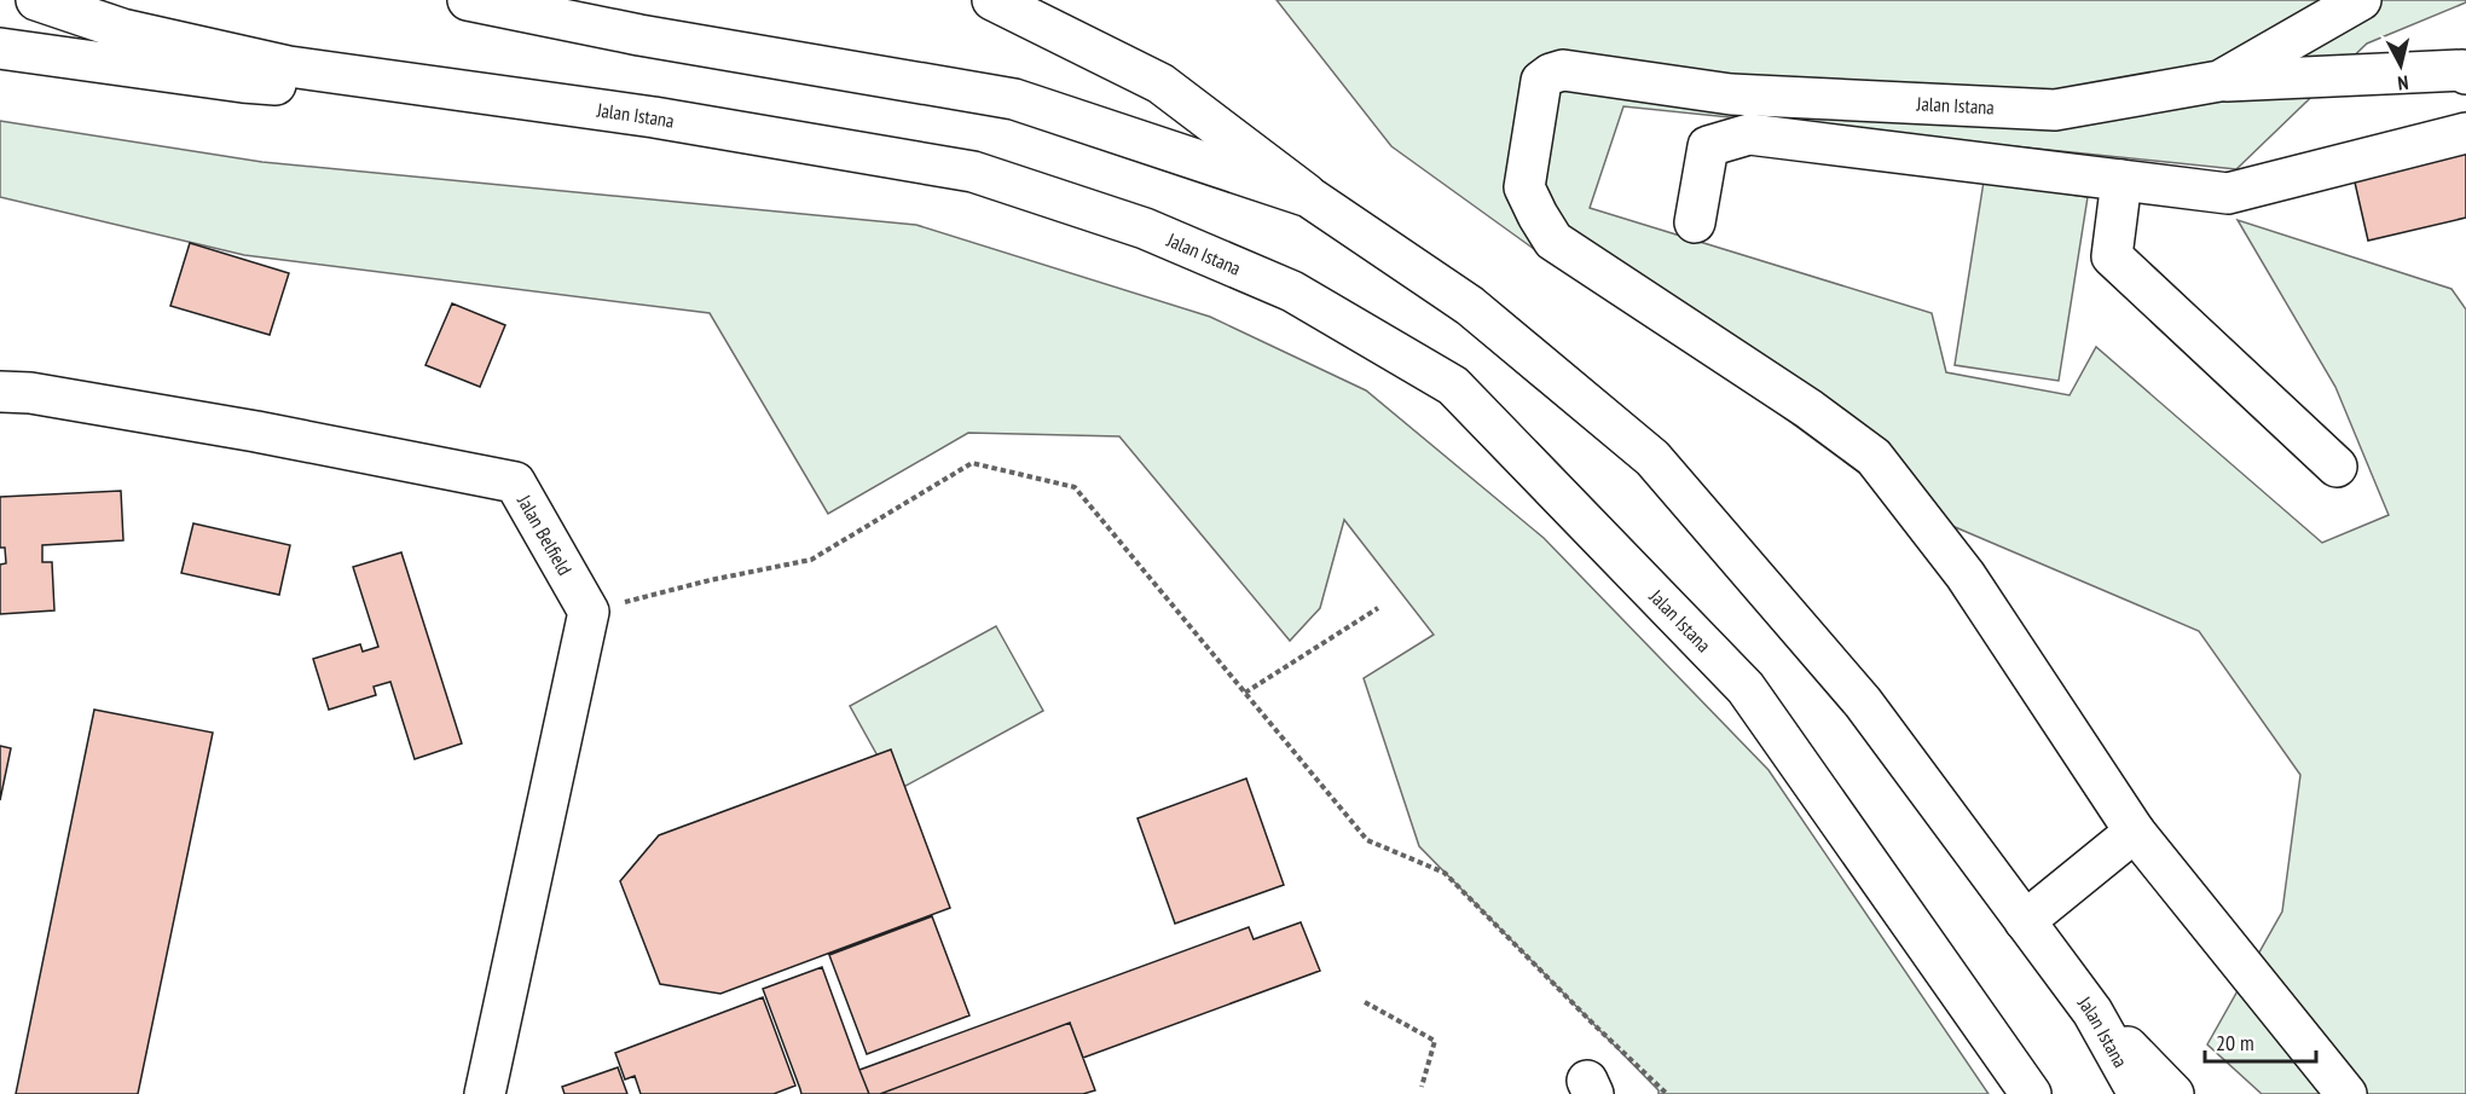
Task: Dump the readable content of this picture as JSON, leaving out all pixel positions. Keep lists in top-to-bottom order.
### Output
{
  "streets": {
    "main road": ["Jalan Istana", "Jalan Belfield"]
  },
  "scale_bar": "20 m",
  "north": "bottom"
}
